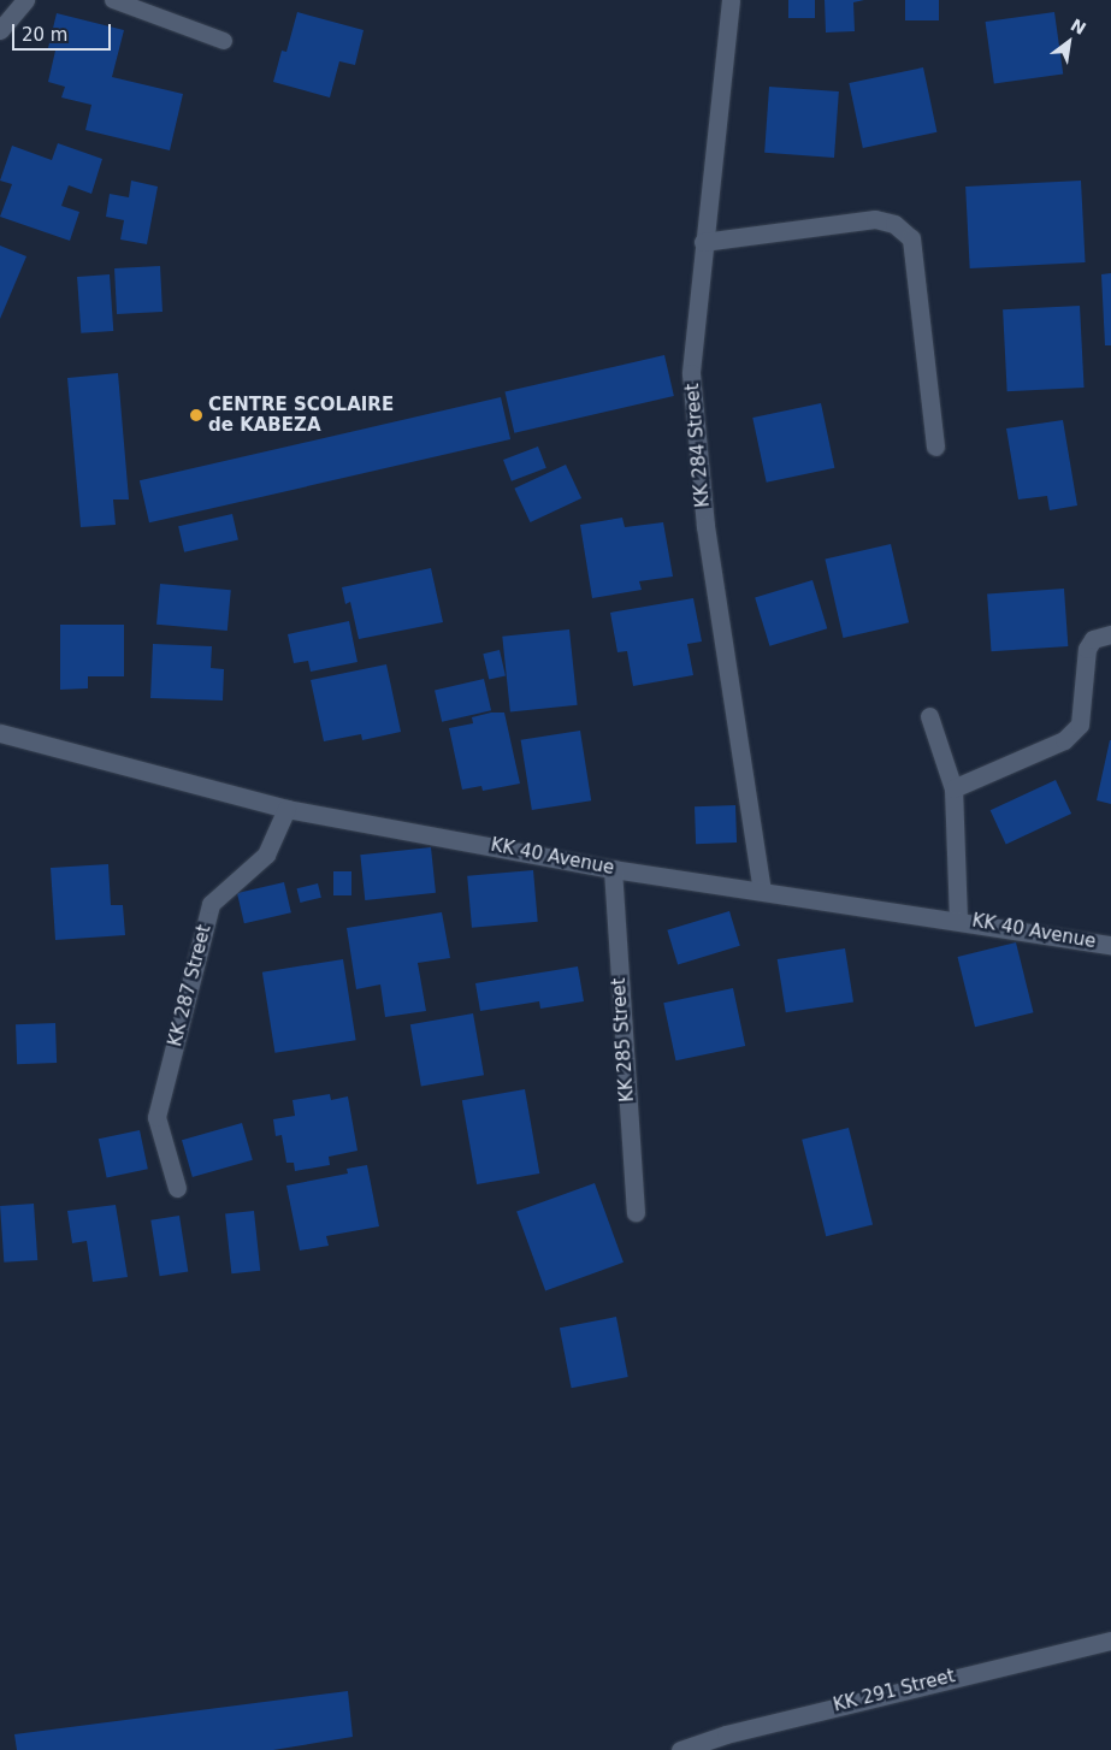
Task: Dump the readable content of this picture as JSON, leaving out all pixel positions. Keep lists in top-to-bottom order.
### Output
{
  "streets": {
    "street": [
      "KK 284 Street",
      "KK 40 Avenue",
      "KK 287 Street",
      "KK 285 Street",
      "KK 291 Street"
    ]
  },
  "crossings": [
    ["KK 284 Street", "KK 40 Avenue"],
    ["KK 40 Avenue", "KK 287 Street"],
    ["KK 40 Avenue", "KK 285 Street"]
  ],
  "places": ["CENTRE SCOLAIRE de KABEZA"],
  "scale_bar": "20 m",
  "north": "top right"
}
